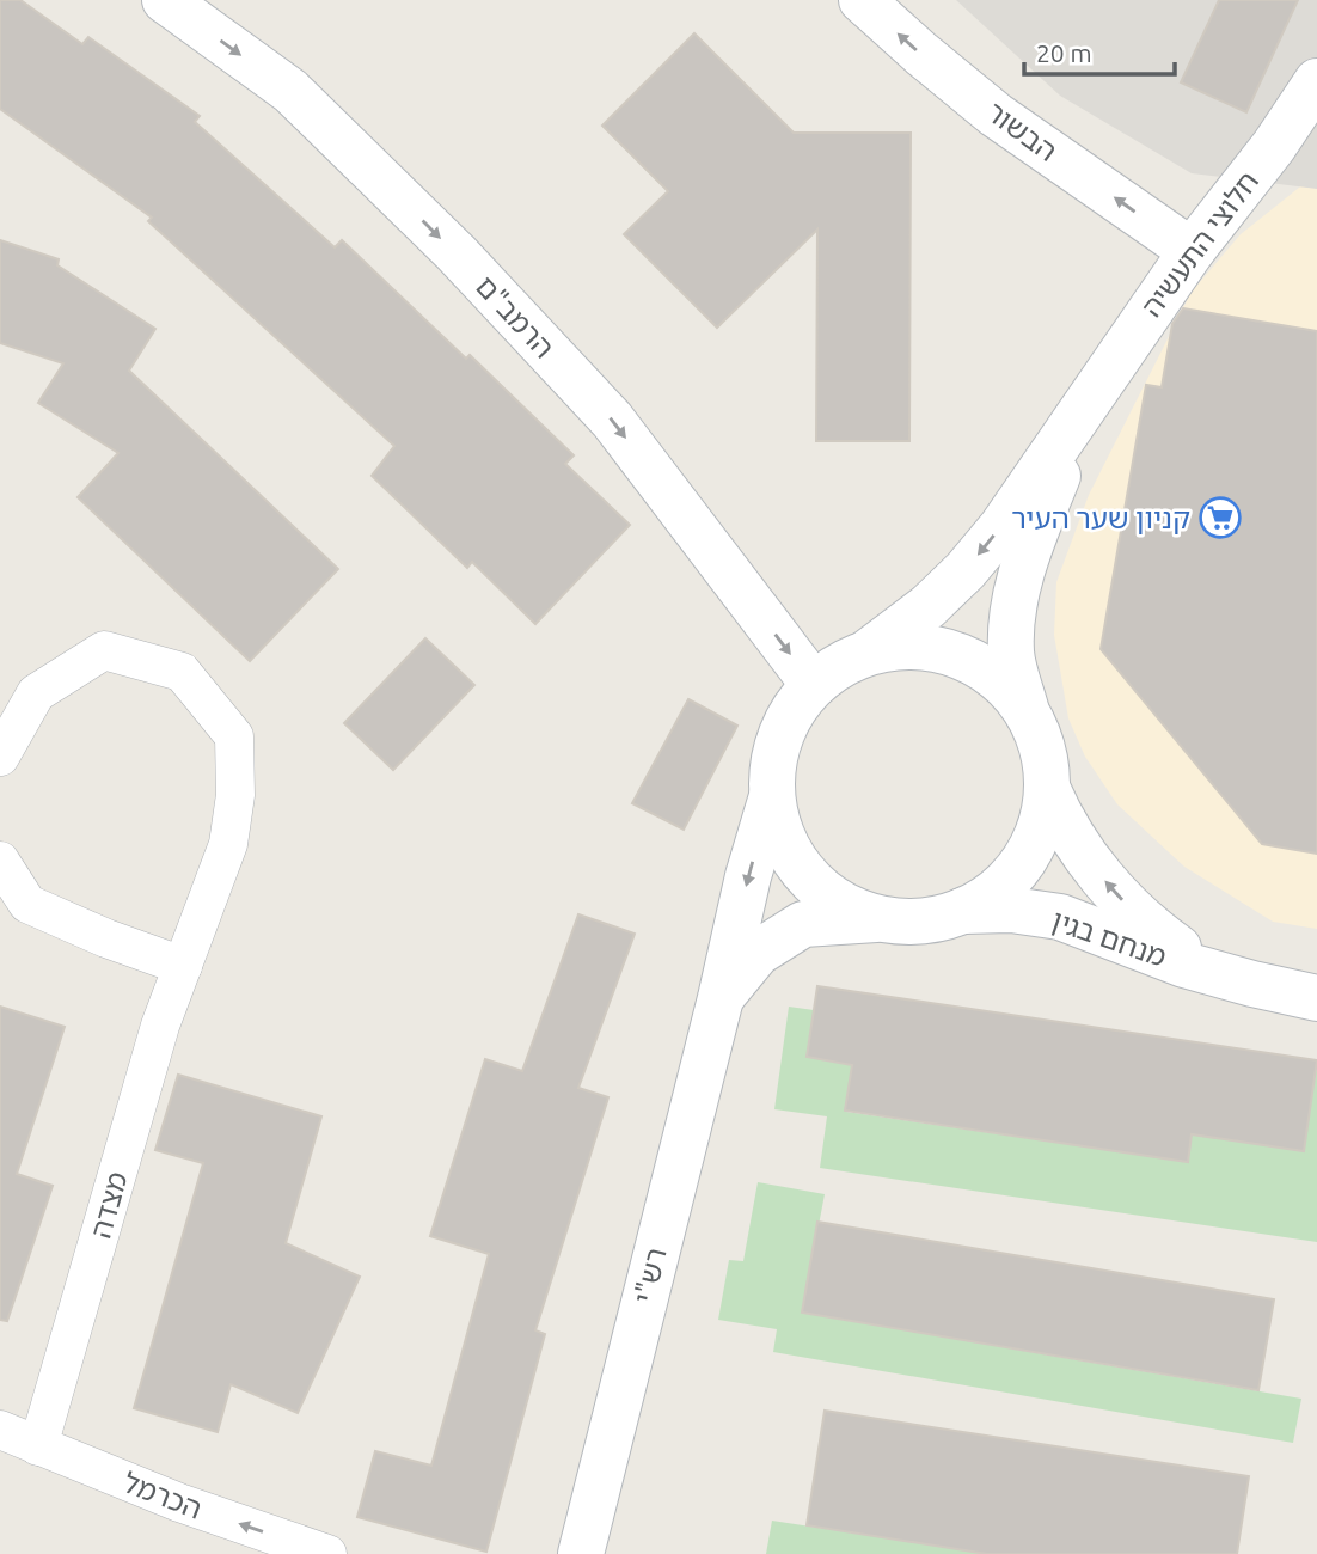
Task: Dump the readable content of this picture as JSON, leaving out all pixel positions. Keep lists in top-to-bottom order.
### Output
{
  "streets": {
    "street": [
      "הבשור",
      "חלוצי התעשיה",
      "הרמב\"ם",
      "מנחם בגין",
      "מצדה",
      "רש\"י",
      "הכרמל"
    ]
  },
  "crossings": [
    ["הבשור", "חלוצי התעשיה"],
    ["חלוצי התעשיה", "הרמב\"ם"],
    ["חלוצי התעשיה", "מנחם בגין"],
    ["חלוצי התעשיה", "רש\"י"],
    ["הרמב\"ם", "מנחם בגין"],
    ["הרמב\"ם", "רש\"י"],
    ["מנחם בגין", "רש\"י"],
    ["מצדה", "הכרמל"]
  ],
  "one_way": [
    "הבשור",
    "הרמב\"ם",
    "מנחם בגין",
    "הכרמל"
  ],
  "places": {
    "supermarket": ["קניון שער העיר"]
  },
  "scale_bar": "20 m"
}
